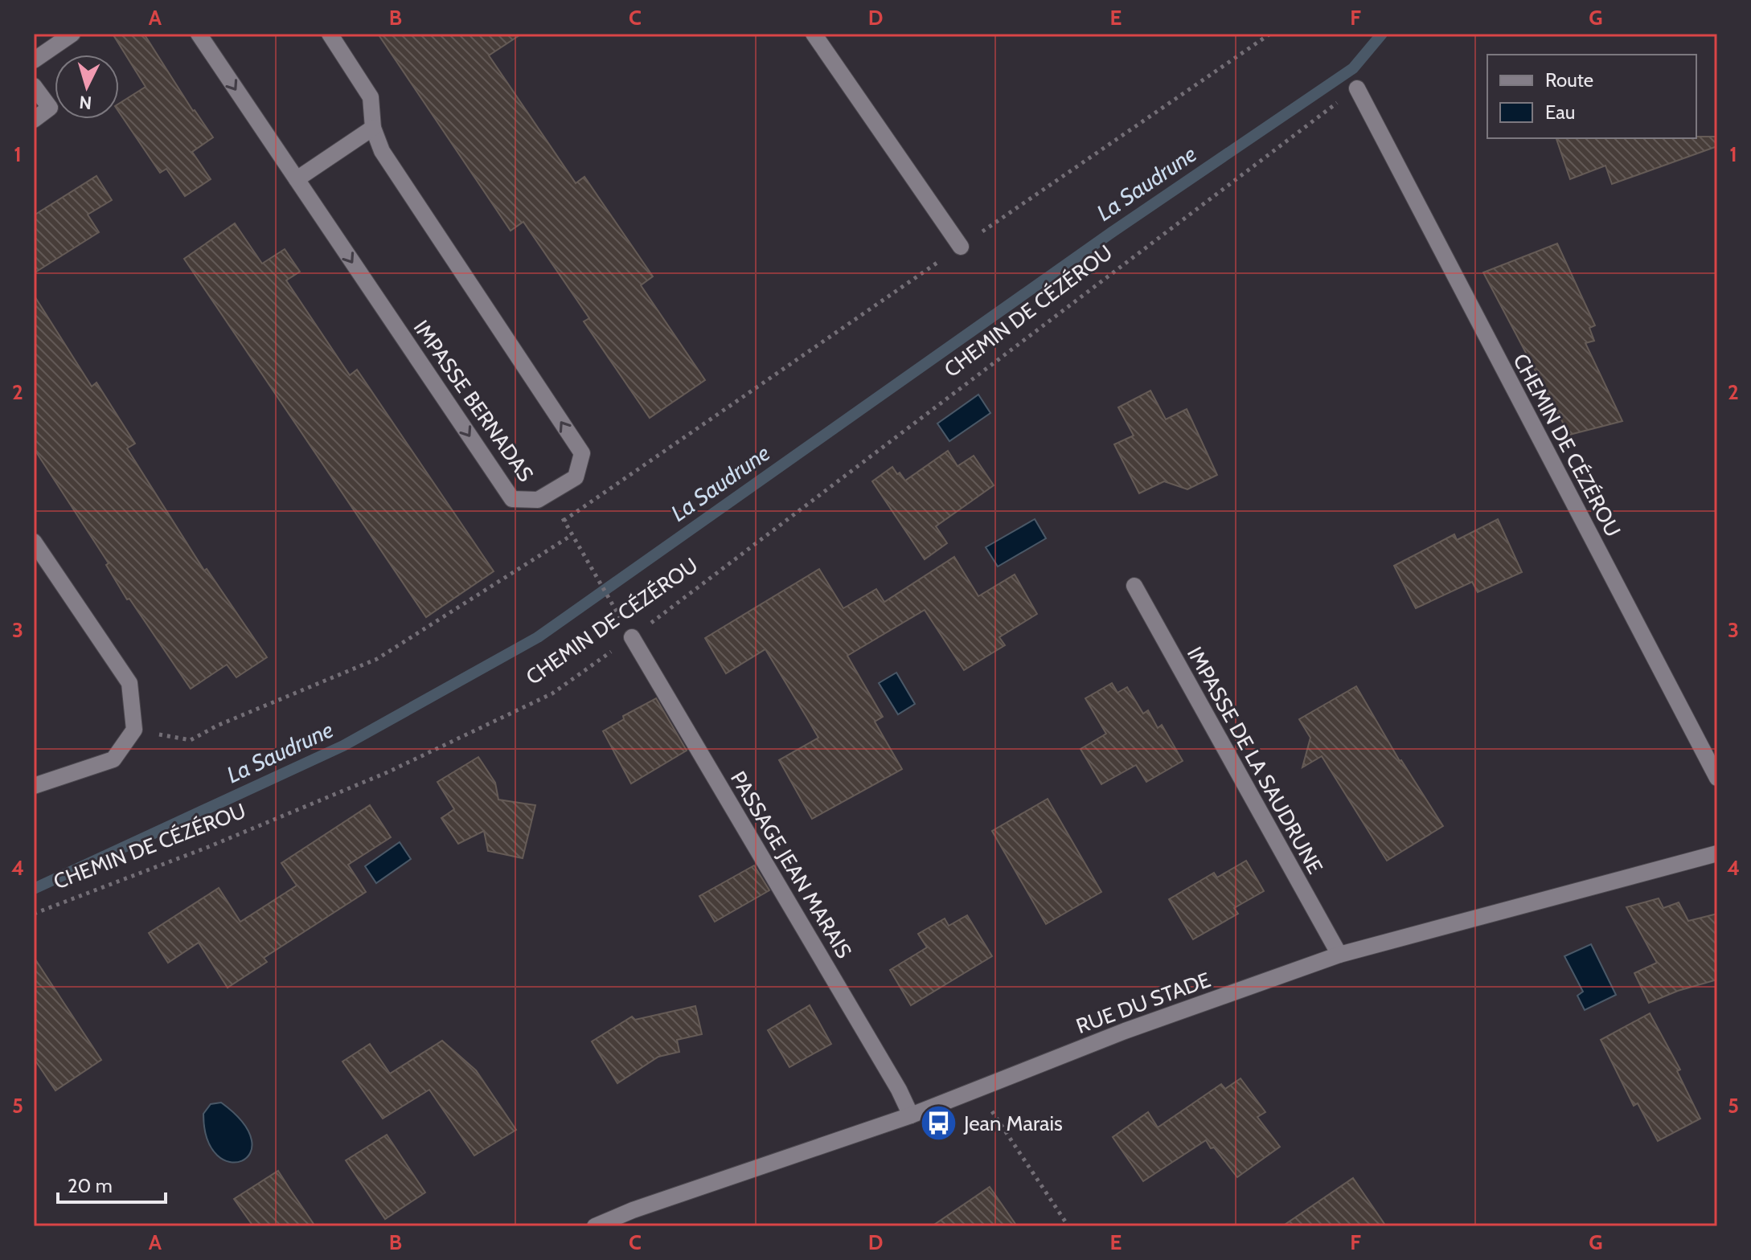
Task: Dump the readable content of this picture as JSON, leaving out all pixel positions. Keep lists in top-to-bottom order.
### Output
{
  "streets": {
    "street": [
      "CHEMIN DE CÉZÉROU",
      "IMPASSE BERNADAS",
      "IMPASSE DE LA SAUDRUNE",
      "PASSAGE JEAN MARAIS",
      "RUE DU STADE"
    ]
  },
  "crossings": [
    ["CHEMIN DE CÉZÉROU", "PASSAGE JEAN MARAIS"],
    ["IMPASSE DE LA SAUDRUNE", "RUE DU STADE"],
    ["PASSAGE JEAN MARAIS", "RUE DU STADE"]
  ],
  "water": ["La Saudrune"],
  "places": {
    "bus stop": ["Jean Marais"]
  },
  "legend": ["Route", "Eau"],
  "scale_bar": "20 m",
  "north": "bottom",
  "grid": {
    "columns": [
      "A",
      "B",
      "C",
      "D",
      "E",
      "F",
      "G"
    ],
    "rows": [
      "1",
      "2",
      "3",
      "4",
      "5"
    ]
  }
}
